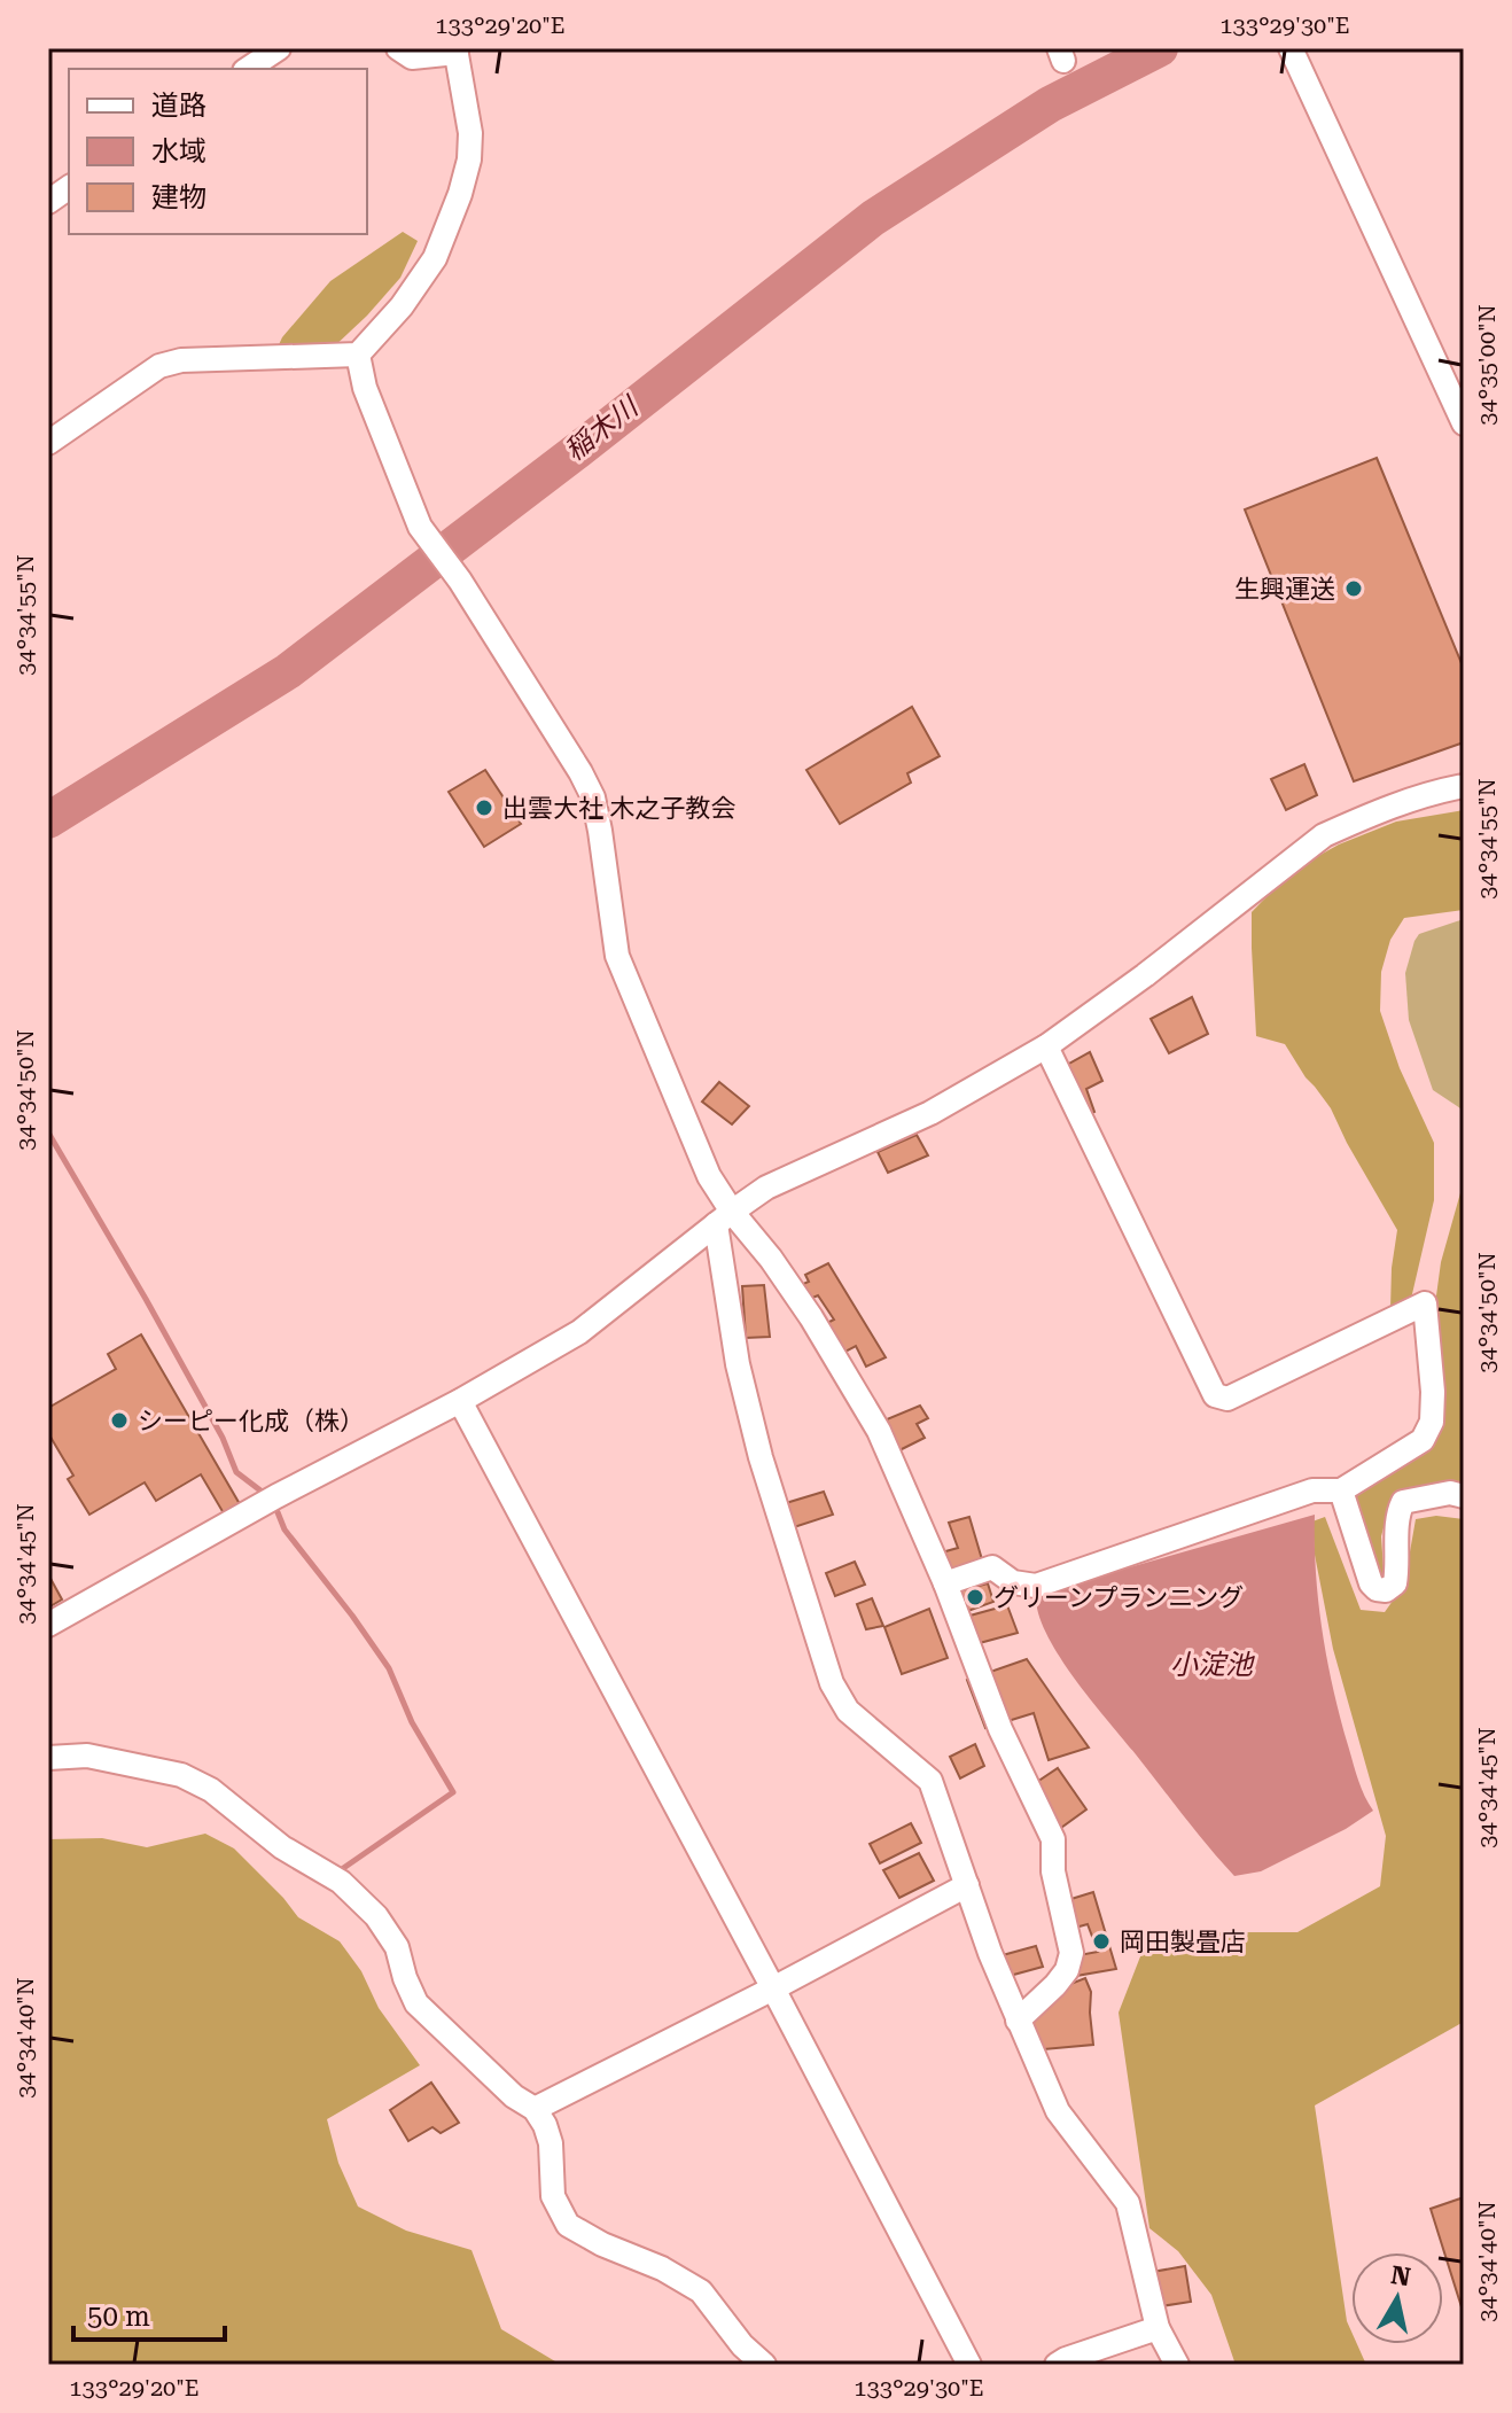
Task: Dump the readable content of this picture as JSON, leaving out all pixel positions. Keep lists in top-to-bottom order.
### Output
{
  "water": ["稲木川", "小淀池"],
  "places": [
    "生興運送",
    "出雲大社 木之子教会",
    "シーピー化成（株）",
    "グリーンプランニング",
    "岡田製畳店"
  ],
  "legend": ["道路", "水域", "建物"],
  "scale_bar": "50 m",
  "north": "top",
  "coordinates": [
    "133°29'20\"E",
    "133°29'30\"E",
    "34°35'00\"N",
    "34°34'55\"N",
    "34°34'50\"N",
    "34°34'45\"N",
    "34°34'40\"N"
  ]
}
